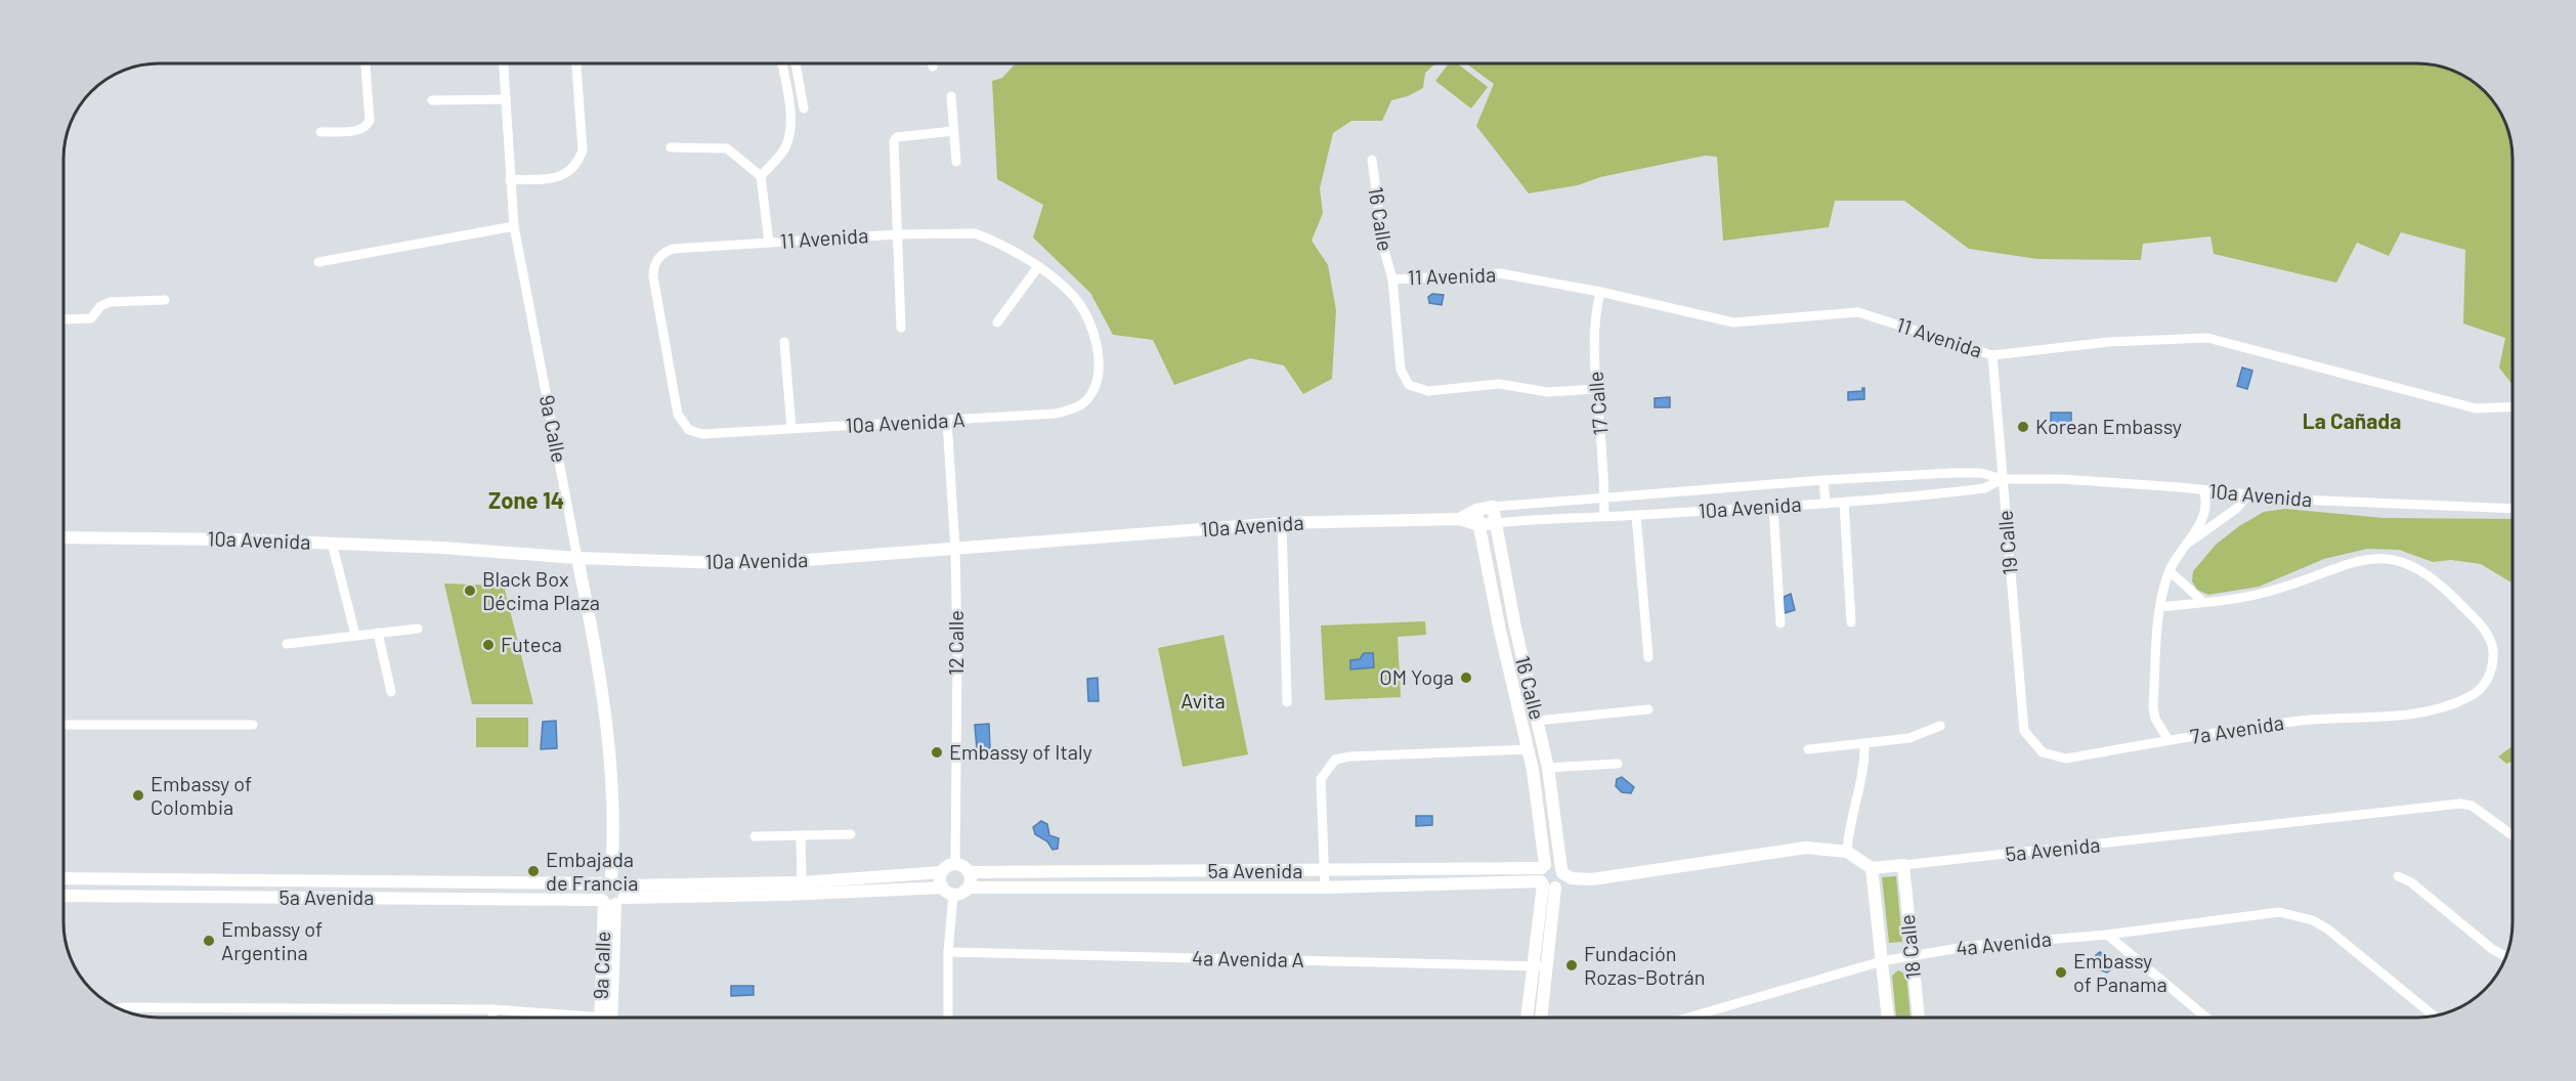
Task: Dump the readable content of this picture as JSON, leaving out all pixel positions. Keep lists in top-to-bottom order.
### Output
{
  "streets": {
    "street": [
      "16 Calle",
      "11 Avenida",
      "17 Calle",
      "10a Avenida A",
      "9a Calle",
      "10a Avenida",
      "19 Calle",
      "12 Calle",
      "7a Avenida",
      "5a Avenida",
      "4a Avenida",
      "18 Calle",
      "4a Avenida A"
    ]
  },
  "crossings": [
    ["16 Calle", "11 Avenida"],
    ["16 Calle", "17 Calle"],
    ["16 Calle", "10a Avenida"],
    ["16 Calle", "5a Avenida"],
    ["16 Calle", "4a Avenida A"],
    ["11 Avenida", "17 Calle"],
    ["11 Avenida", "10a Avenida A"],
    ["11 Avenida", "19 Calle"],
    ["17 Calle", "10a Avenida"],
    ["10a Avenida A", "12 Calle"],
    ["9a Calle", "10a Avenida"],
    ["9a Calle", "5a Avenida"],
    ["10a Avenida", "19 Calle"],
    ["10a Avenida", "12 Calle"],
    ["19 Calle", "7a Avenida"],
    ["12 Calle", "5a Avenida"],
    ["5a Avenida", "18 Calle"],
    ["4a Avenida", "18 Calle"]
  ],
  "districts": ["La Cañada", "Zone 14"],
  "parks": ["Avita"],
  "places": [
    "Korean Embassy",
    "Black Box Décima Plaza",
    "Futeca",
    "OM Yoga",
    "Embassy of Italy",
    "Embassy of Colombia",
    "Embajada de Francia",
    "Embassy of Argentina",
    "Fundación Rozas-Botrán",
    "Embassy of Panama"
  ]
}
